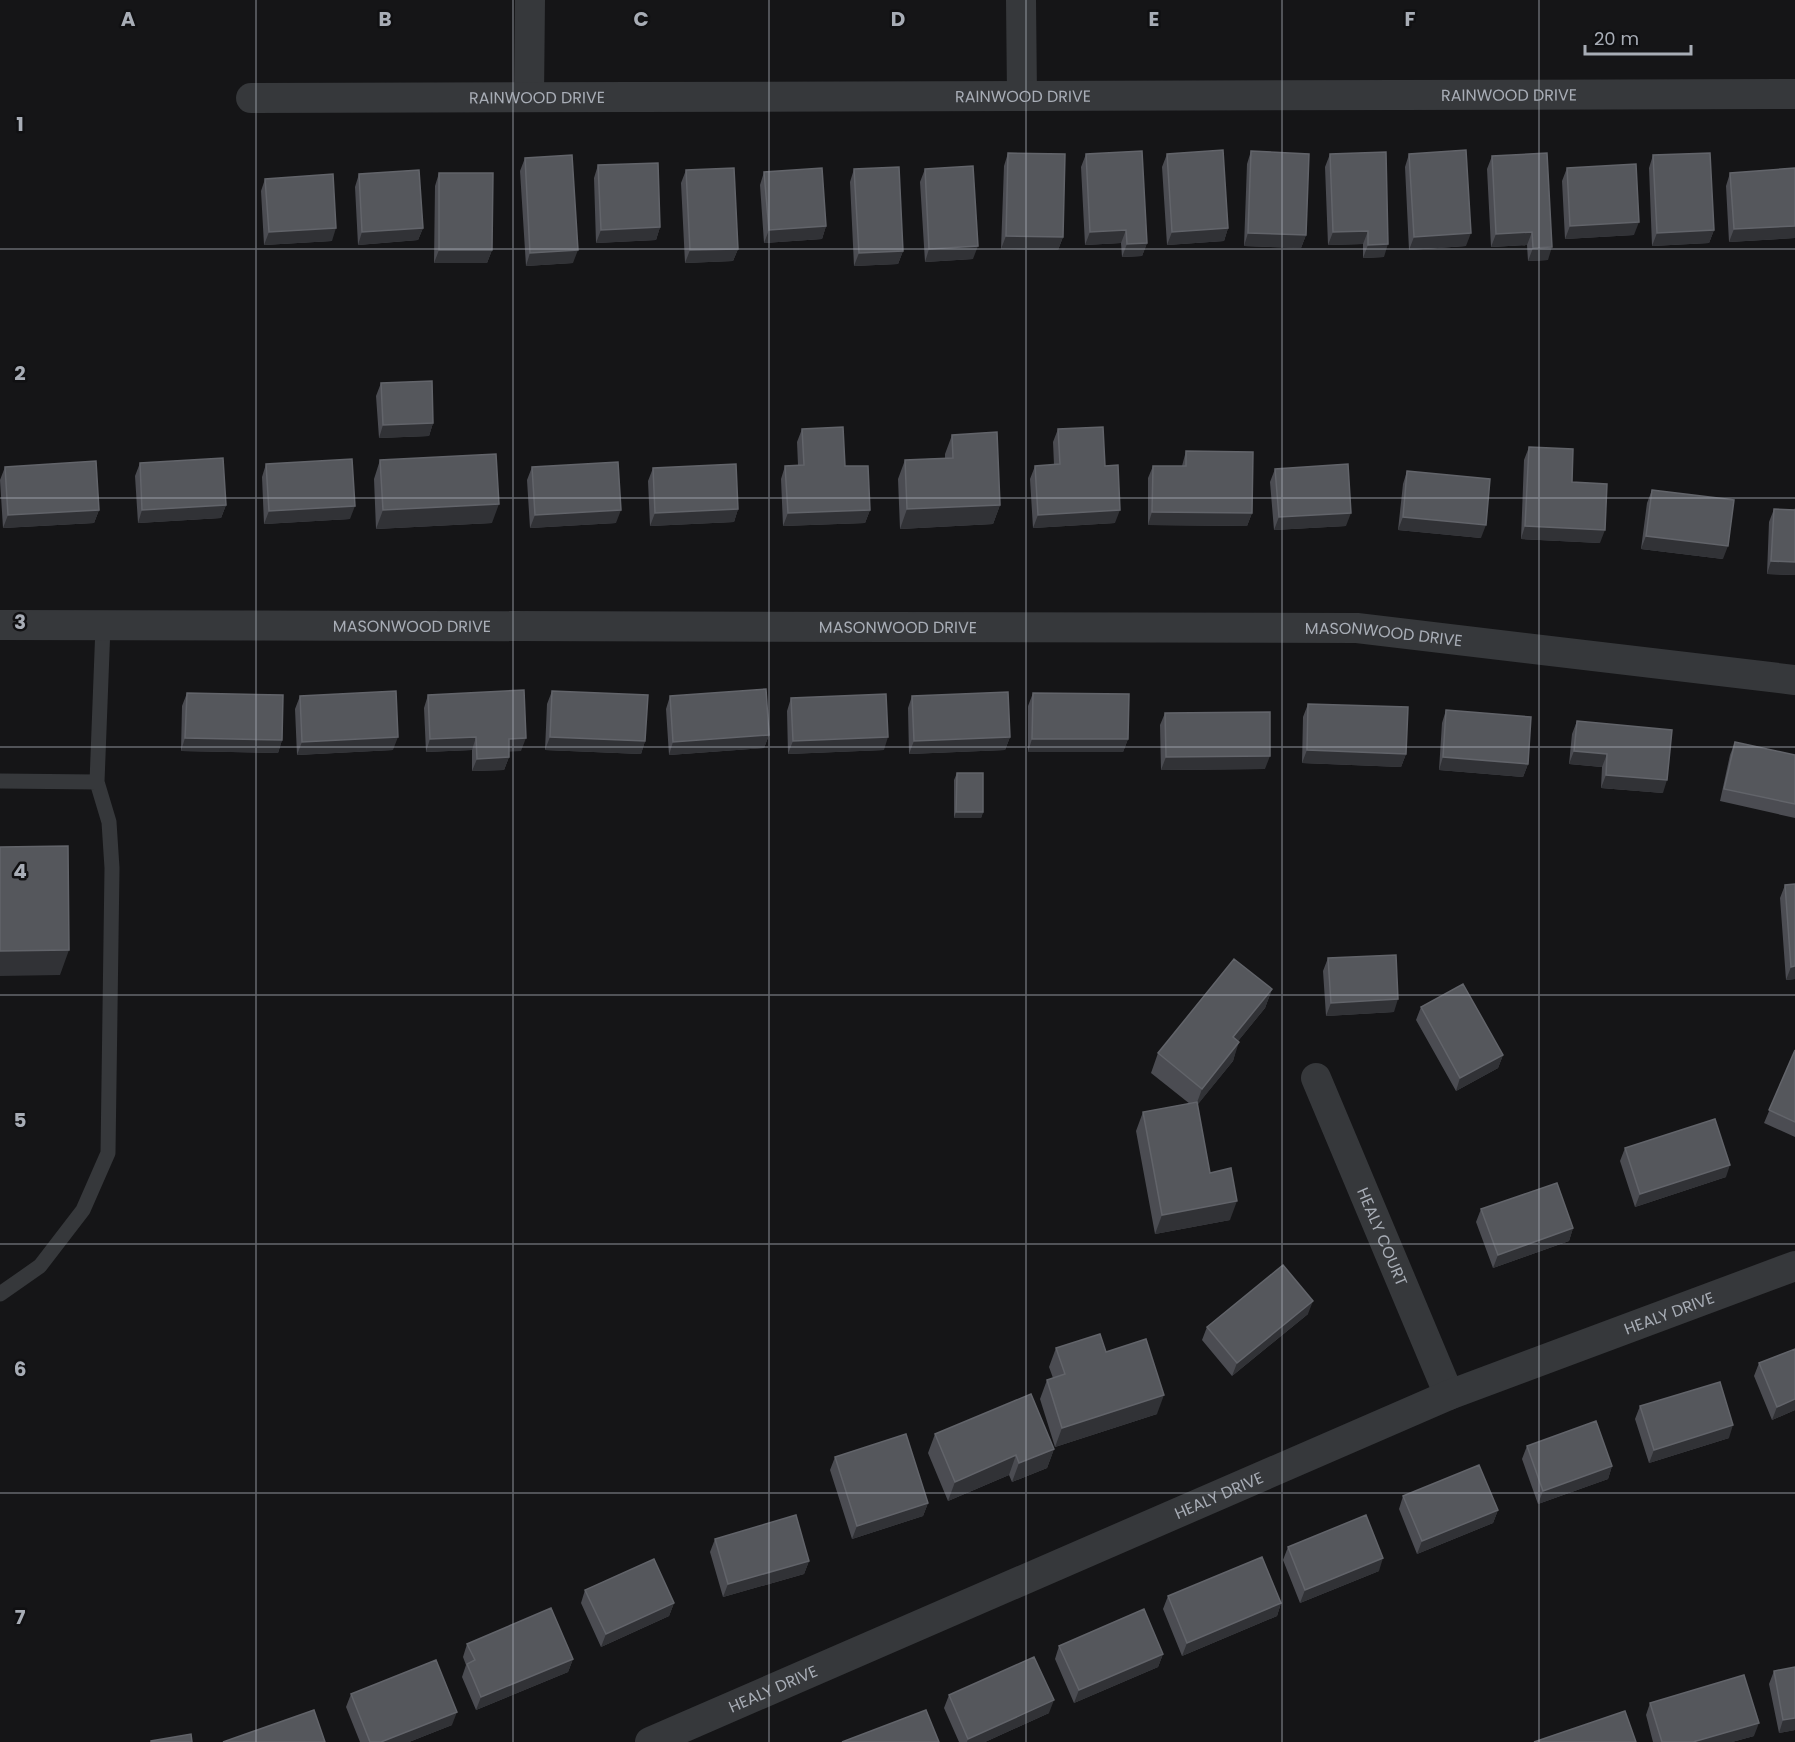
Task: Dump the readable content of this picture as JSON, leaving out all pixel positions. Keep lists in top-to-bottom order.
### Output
{
  "streets": {
    "street": [
      "RAINWOOD DRIVE",
      "MASONWOOD DRIVE",
      "HEALY COURT",
      "HEALY DRIVE"
    ]
  },
  "crossings": [
    ["HEALY COURT", "HEALY DRIVE"]
  ],
  "scale_bar": "20 m",
  "grid": {
    "columns": [
      "A",
      "B",
      "C",
      "D",
      "E",
      "F"
    ],
    "rows": [
      "1",
      "2",
      "3",
      "4",
      "5",
      "6",
      "7"
    ]
  }
}
